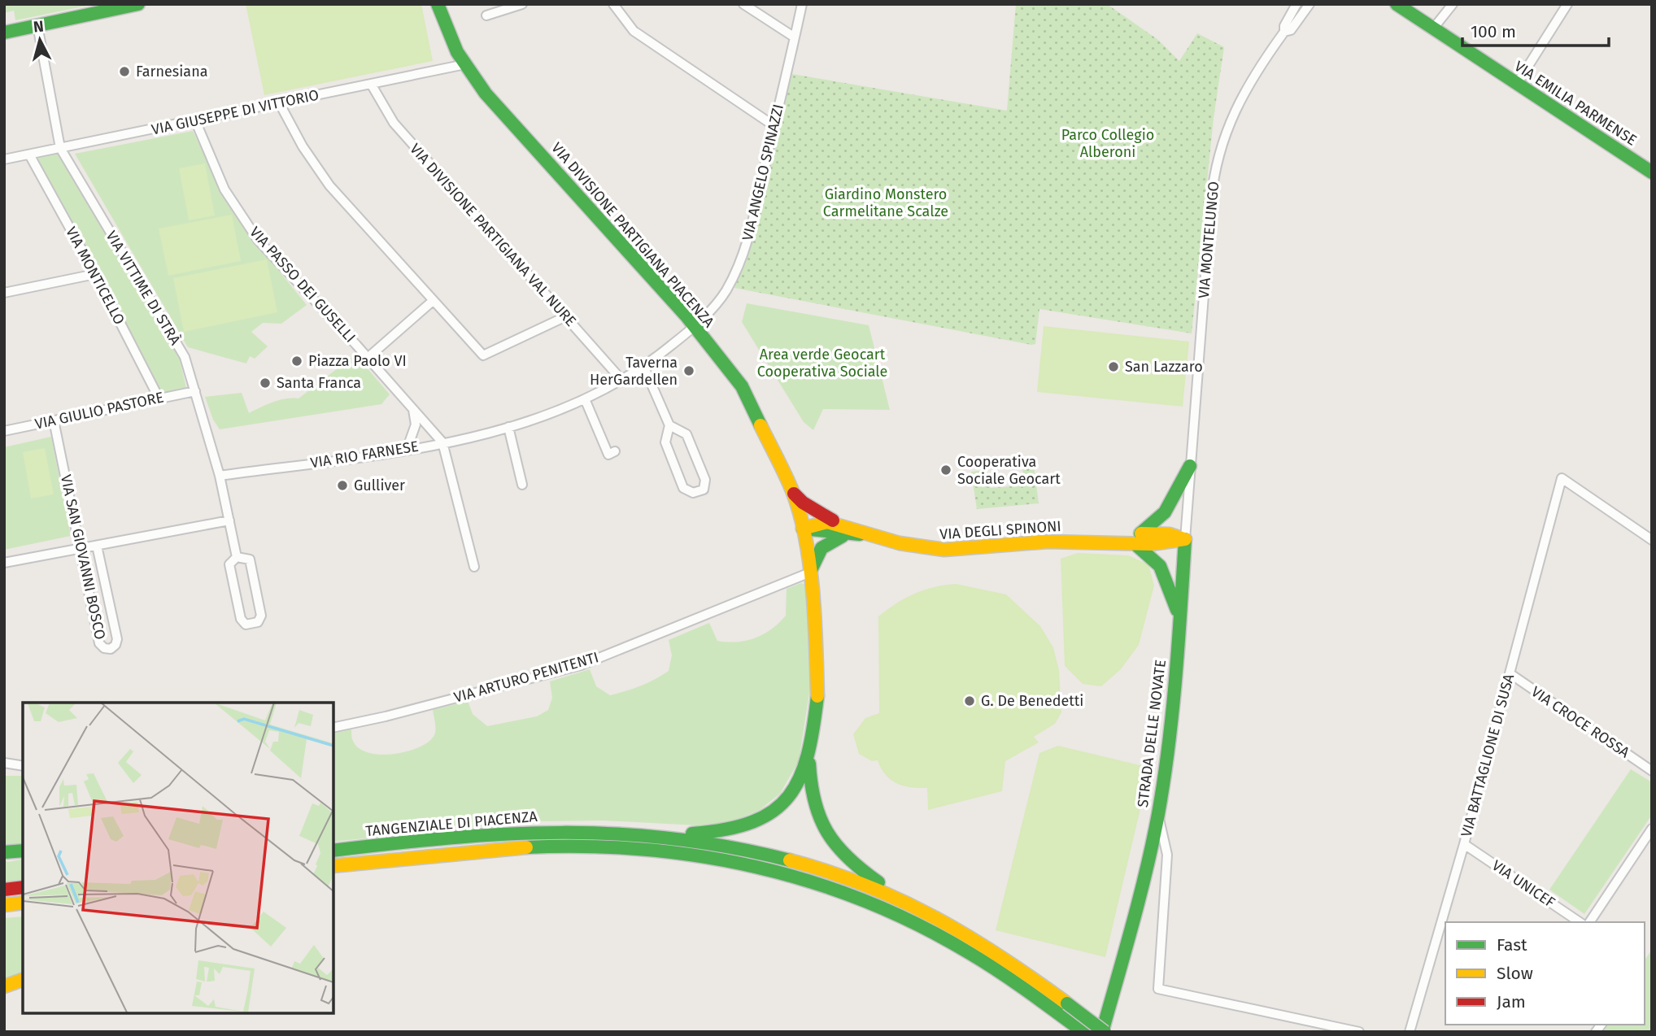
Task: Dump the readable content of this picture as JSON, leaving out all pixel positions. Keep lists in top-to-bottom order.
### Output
{
  "streets": {
    "main road": [
      "VIA EMILIA PARMENSE",
      "VIA DIVISIONE PARTIGIANA PIACENZA",
      "VIA DEGLI SPINONI",
      "STRADA DELLE NOVATE",
      "TANGENZIALE DI PIACENZA"
    ],
    "street": [
      "VIA GIUSEPPE DI VITTORIO",
      "VIA ANGELO SPINAZZI",
      "VIA DIVISIONE PARTIGIANA VAL NURE",
      "VIA MONTELUNGO",
      "VIA MONTICELLO",
      "VIA PASSO DEI GUSELLI",
      "VIA VITTIME DI STRÀ",
      "VIA GIULIO PASTORE",
      "VIA RIO FARNESE",
      "VIA SAN GIOVANNI BOSCO",
      "VIA ARTURO PENITENTI",
      "VIA CROCE ROSSA",
      "VIA BATTAGLIONE DI SUSA",
      "VIA UNICEF"
    ]
  },
  "crossings": [
    ["VIA GIUSEPPE DI VITTORIO", "VIA DIVISIONE PARTIGIANA VAL NURE"],
    ["VIA GIUSEPPE DI VITTORIO", "VIA DIVISIONE PARTIGIANA PIACENZA"],
    ["VIA GIUSEPPE DI VITTORIO", "VIA MONTICELLO"],
    ["VIA GIUSEPPE DI VITTORIO", "VIA PASSO DEI GUSELLI"],
    ["VIA GIUSEPPE DI VITTORIO", "VIA VITTIME DI STRÀ"],
    ["VIA ANGELO SPINAZZI", "VIA DIVISIONE PARTIGIANA PIACENZA"],
    ["VIA ANGELO SPINAZZI", "VIA RIO FARNESE"],
    ["VIA DIVISIONE PARTIGIANA VAL NURE", "VIA RIO FARNESE"],
    ["VIA DIVISIONE PARTIGIANA PIACENZA", "VIA RIO FARNESE"],
    ["VIA DIVISIONE PARTIGIANA PIACENZA", "VIA DEGLI SPINONI"],
    ["VIA DIVISIONE PARTIGIANA PIACENZA", "VIA ARTURO PENITENTI"],
    ["VIA MONTELUNGO", "STRADA DELLE NOVATE"],
    ["VIA MONTICELLO", "VIA GIULIO PASTORE"],
    ["VIA PASSO DEI GUSELLI", "VIA RIO FARNESE"],
    ["VIA VITTIME DI STRÀ", "VIA GIULIO PASTORE"],
    ["VIA VITTIME DI STRÀ", "VIA RIO FARNESE"],
    ["VIA GIULIO PASTORE", "VIA SAN GIOVANNI BOSCO"],
    ["VIA DEGLI SPINONI", "STRADA DELLE NOVATE"],
    ["VIA CROCE ROSSA", "VIA BATTAGLIONE DI SUSA"],
    ["STRADA DELLE NOVATE", "TANGENZIALE DI PIACENZA"],
    ["VIA BATTAGLIONE DI SUSA", "VIA UNICEF"]
  ],
  "parks": ["Parco Collegio Alberoni", "Giardino Monstero Carmelitane Scalze", "Area verde Geocart Cooperativa Sociale"],
  "places": [
    "Farnesiana",
    "Piazza Paolo VI",
    "San Lazzaro",
    "Taverna HerGardellen",
    "Santa Franca",
    "Cooperativa Sociale Geocart",
    "Gulliver",
    "G. De Benedetti"
  ],
  "legend": ["Fast", "Slow", "Jam"],
  "scale_bar": "100 m",
  "north": "top"
}
